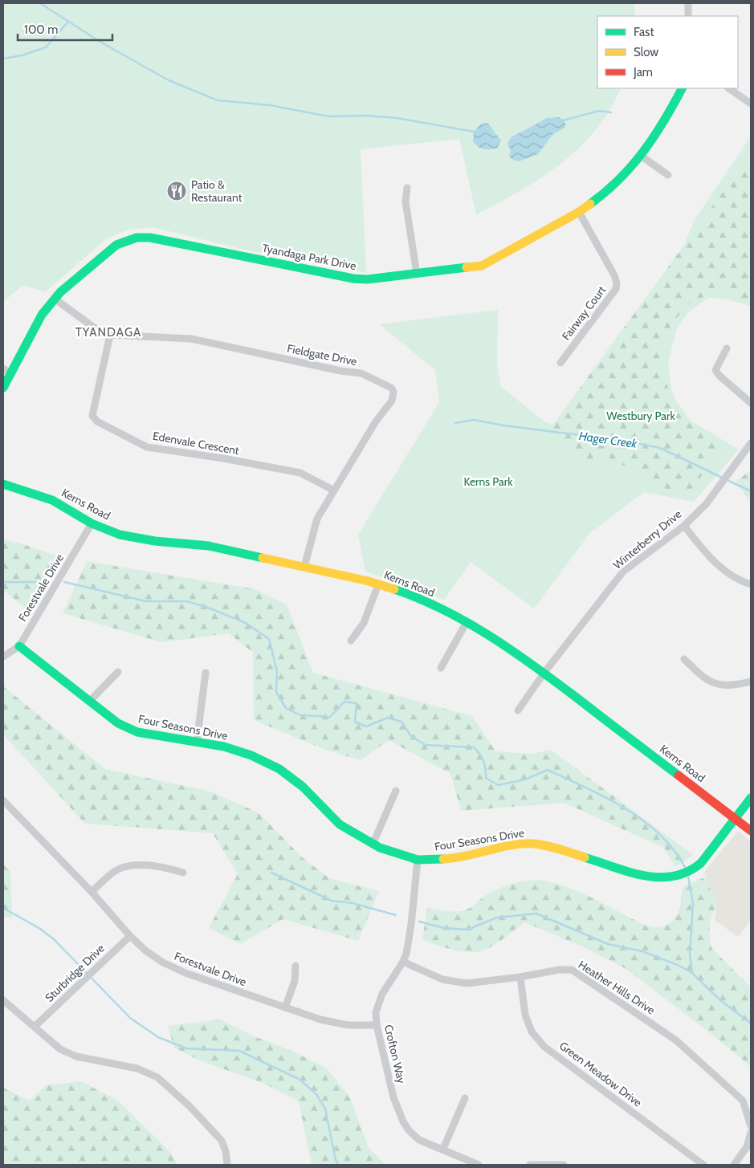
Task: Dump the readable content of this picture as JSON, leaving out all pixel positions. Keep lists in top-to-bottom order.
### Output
{
  "streets": {
    "street": [
      "Tyandaga Park Drive",
      "Fairway Court",
      "Fieldgate Drive",
      "Edenvale Crescent",
      "Kerns Road",
      "Winterberry Drive",
      "Forestvale Drive",
      "Four Seasons Drive",
      "Sturbridge Drive",
      "Heather Hills Drive",
      "Crofton Way",
      "Green Meadow Drive"
    ]
  },
  "crossings": [
    ["Tyandaga Park Drive", "Fairway Court"],
    ["Tyandaga Park Drive", "Fieldgate Drive"],
    ["Fieldgate Drive", "Edenvale Crescent"],
    ["Fieldgate Drive", "Kerns Road"],
    ["Kerns Road", "Winterberry Drive"],
    ["Kerns Road", "Forestvale Drive"],
    ["Kerns Road", "Four Seasons Drive"],
    ["Forestvale Drive", "Four Seasons Drive"],
    ["Forestvale Drive", "Sturbridge Drive"],
    ["Forestvale Drive", "Crofton Way"],
    ["Four Seasons Drive", "Crofton Way"],
    ["Heather Hills Drive", "Crofton Way"],
    ["Heather Hills Drive", "Green Meadow Drive"]
  ],
  "districts": ["TYANDAGA"],
  "water": ["Hager Creek"],
  "parks": ["Westbury Park", "Kerns Park"],
  "places": {
    "restaurant": ["Patio & Restaurant"]
  },
  "legend": ["Fast", "Slow", "Jam"],
  "scale_bar": "100 m"
}
